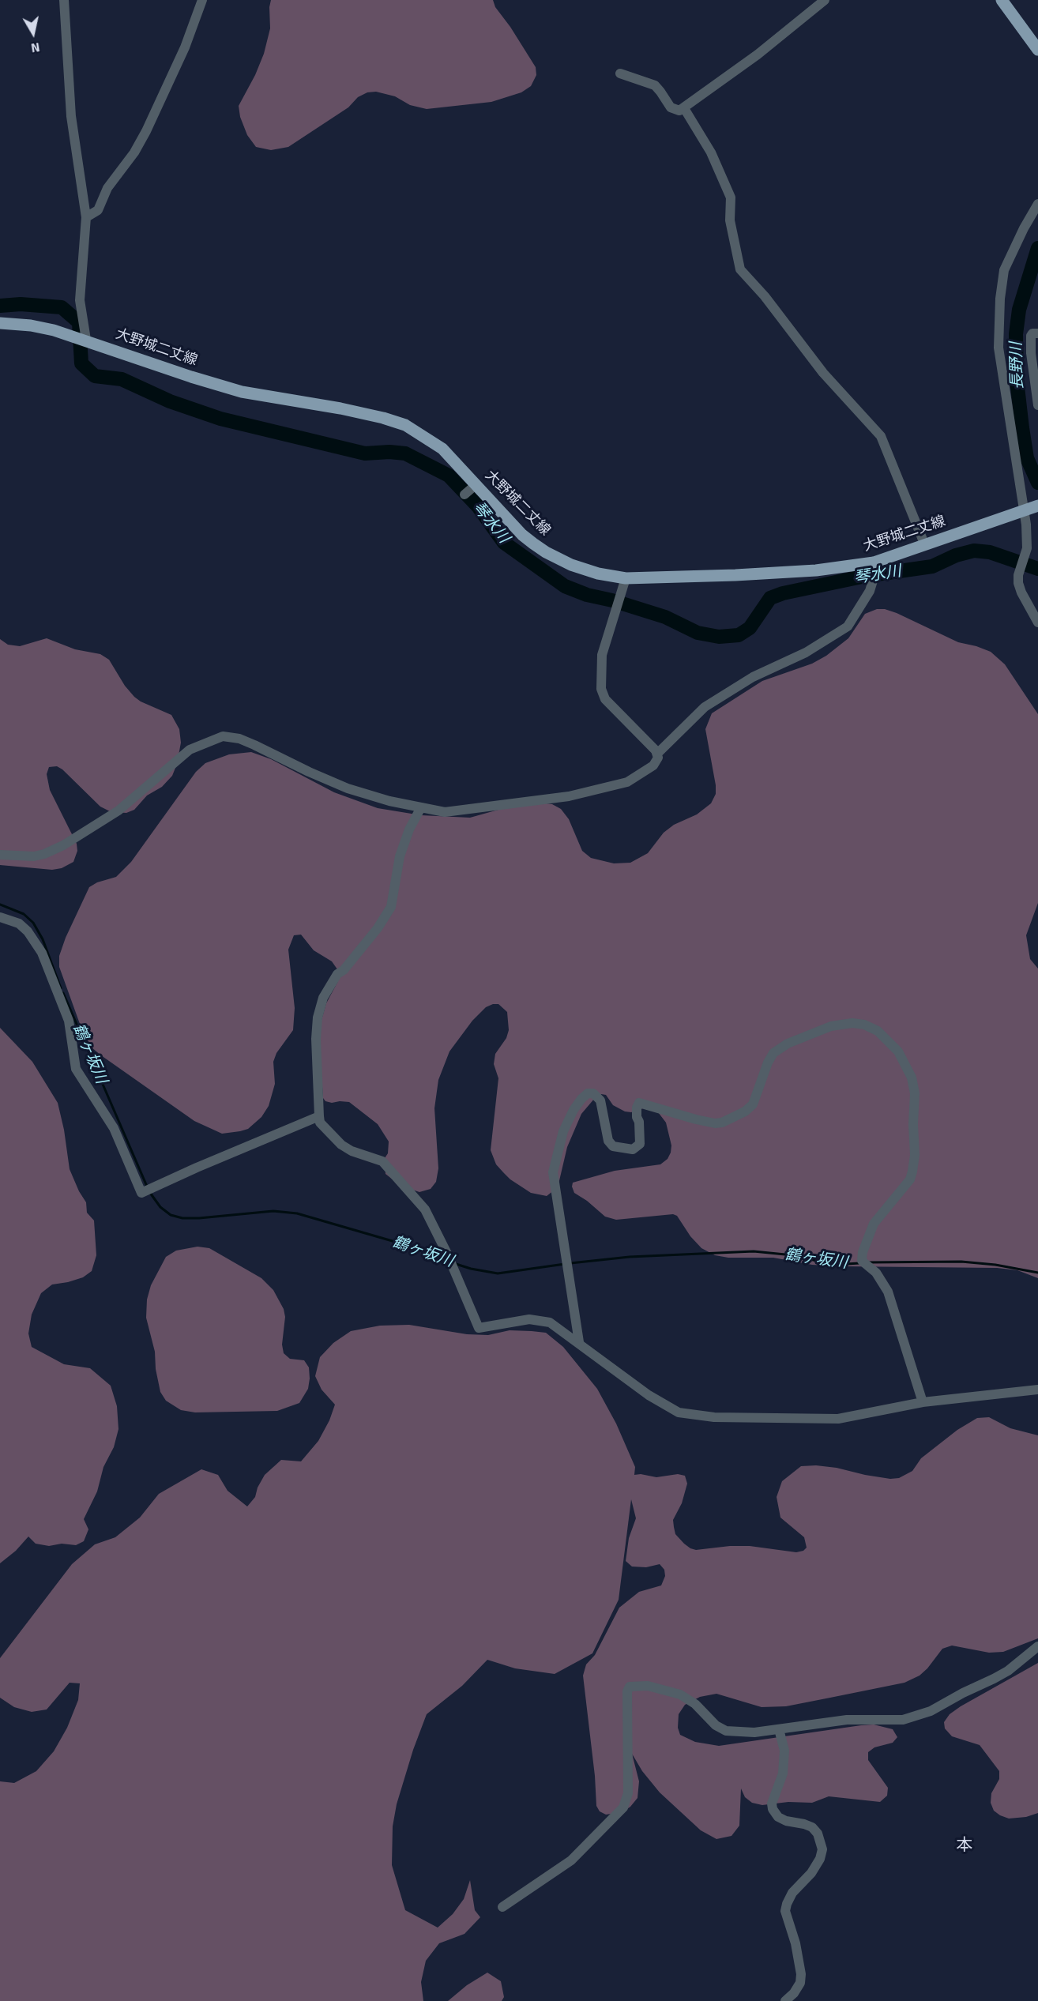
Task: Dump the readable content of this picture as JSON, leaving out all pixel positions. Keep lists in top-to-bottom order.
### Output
{
  "streets": {
    "main road": ["大野城二丈線"]
  },
  "districts": ["本"],
  "water": ["長野川", "琴水川", "鶴ヶ坂川"],
  "north": "bottom"
}
